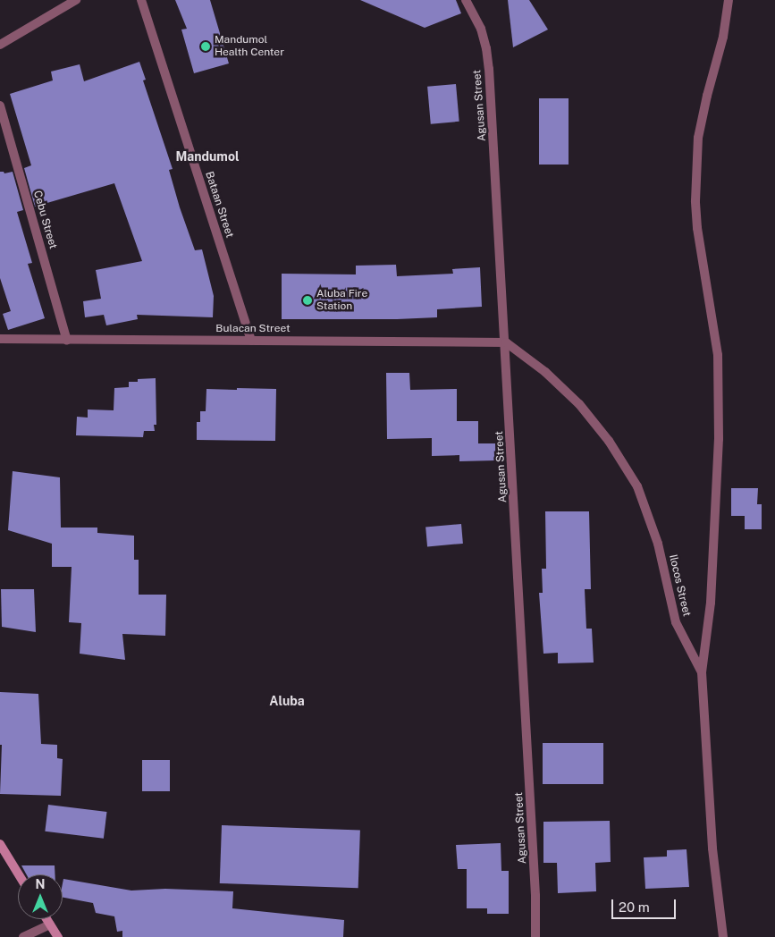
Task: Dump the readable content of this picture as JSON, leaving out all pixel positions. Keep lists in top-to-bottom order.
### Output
{
  "streets": {
    "street": [
      "Agusan Street",
      "Bataan Street",
      "Cebu Street",
      "Bulacan Street",
      "Ilocos Street"
    ]
  },
  "crossings": [
    ["Agusan Street", "Bulacan Street"],
    ["Agusan Street", "Ilocos Street"],
    ["Bataan Street", "Bulacan Street"],
    ["Cebu Street", "Bulacan Street"],
    ["Bulacan Street", "Ilocos Street"]
  ],
  "districts": ["Mandumol", "Aluba"],
  "places": ["Mandumol Health Center", "Aluba Fire Station"],
  "scale_bar": "20 m",
  "north": "top"
}
